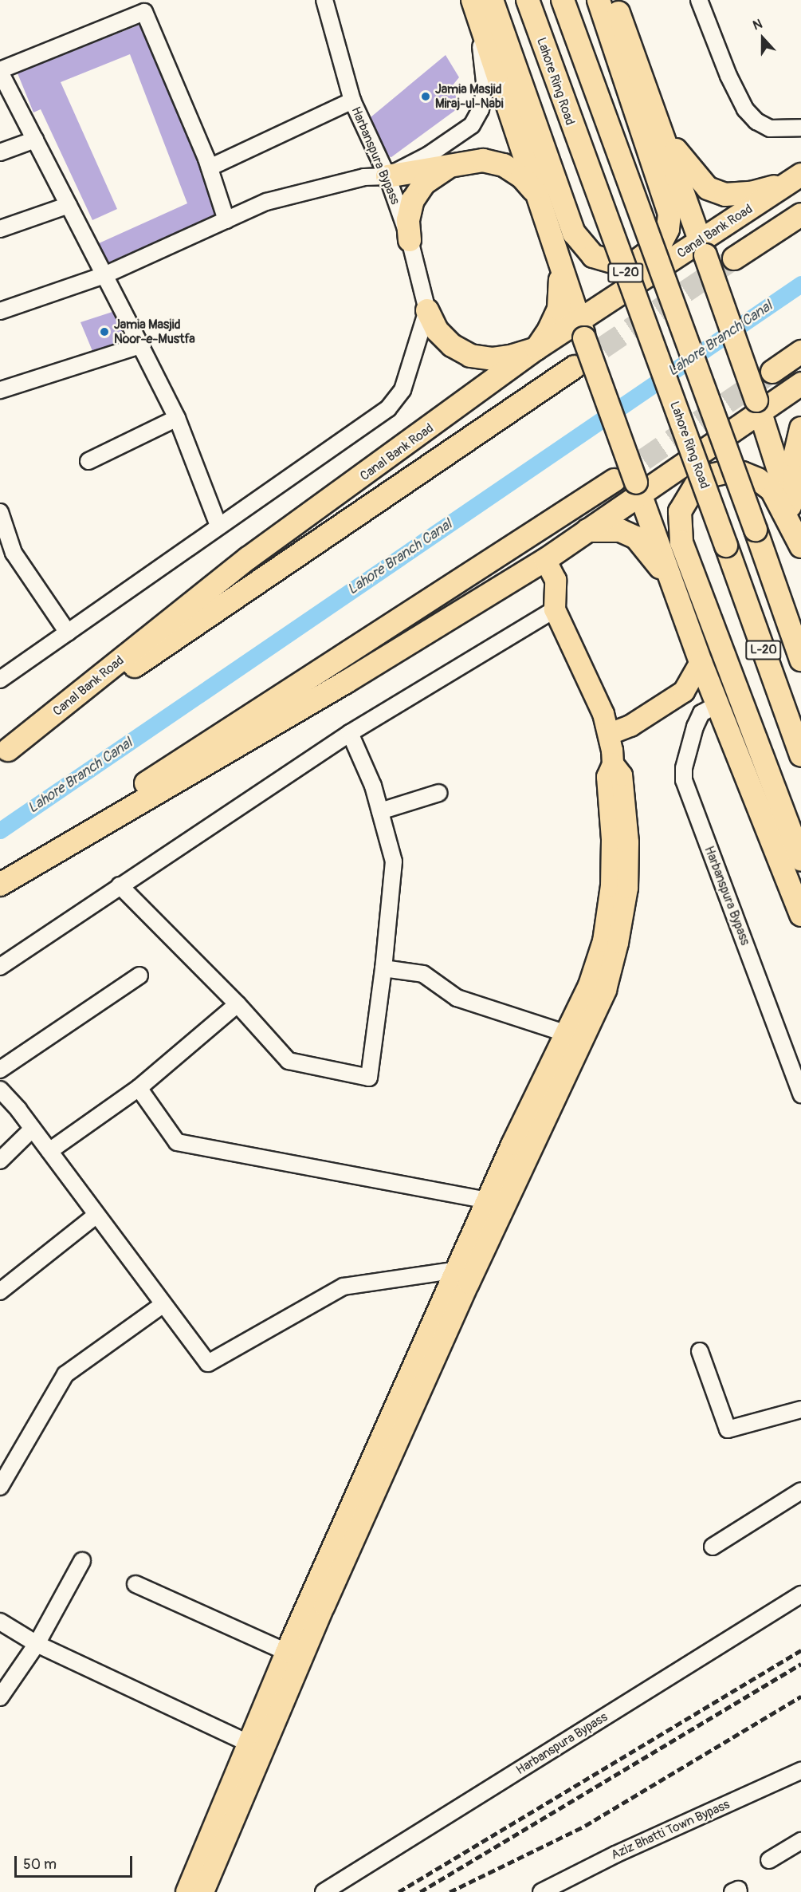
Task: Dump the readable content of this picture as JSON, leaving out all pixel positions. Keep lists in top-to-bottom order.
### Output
{
  "streets": {
    "highway": ["Lahore Ring Road", "Canal Bank Road", "L-20"],
    "street": ["Harbanspura Bypass", "Aziz Bhatti Town Bypass"]
  },
  "water": ["Lahore Branch Canal"],
  "places": ["Jamia Masjid Miraj-ul-Nabi", "Jamia Masjid Noor-e-Mustfa"],
  "scale_bar": "50 m",
  "north": "top"
}
